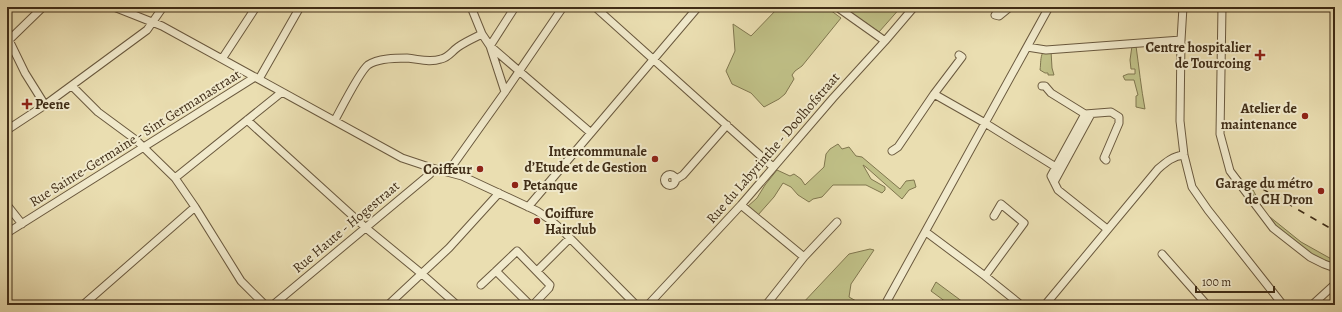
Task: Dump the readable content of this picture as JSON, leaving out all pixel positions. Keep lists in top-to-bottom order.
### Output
{
  "streets": {
    "street": ["Rue Sainte-Germaine - Sint Germanastraat", "Rue du Labyrinthe - Doolhofstraat", "Rue Haute - Hogestraat"]
  },
  "places": {
    "health": ["Centre hospitalier de Tourcoing", "Peene"],
    "other": [
      "Atelier de maintenance",
      "Intercommunale d’Etude et de Gestion",
      "Coiffeur",
      "Petanque",
      "Garage du métro de CH Dron",
      "Coiffure Hairclub"
    ]
  },
  "scale_bar": "100 m"
}
